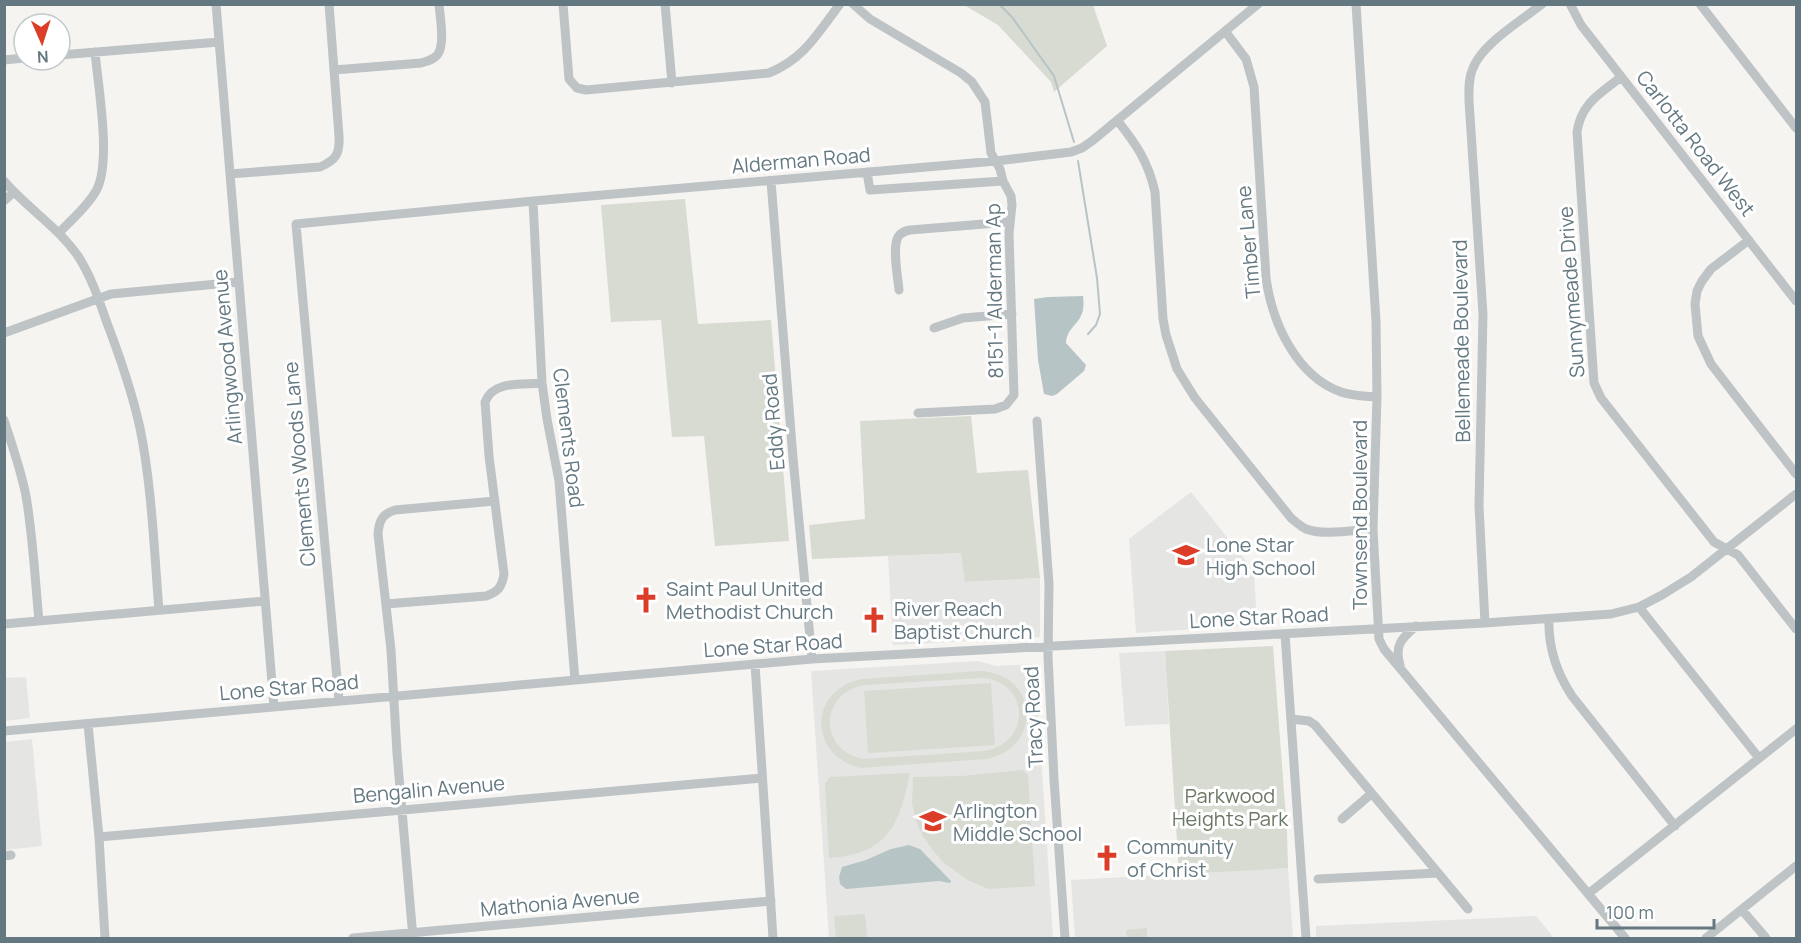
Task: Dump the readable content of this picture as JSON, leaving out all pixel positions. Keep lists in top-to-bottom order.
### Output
{
  "streets": {
    "street": [
      "Carlotta Road West",
      "Alderman Road",
      "Timber Lane",
      "8151-1 Alderman Ap",
      "Sunnymeade Drive",
      "Bellemeade Boulevard",
      "Arlingwood Avenue",
      "Eddy Road",
      "Clements Road",
      "Clements Woods Lane",
      "Townsend Boulevard",
      "Lone Star Road",
      "Tracy Road",
      "Bengalin Avenue",
      "Mathonia Avenue"
    ]
  },
  "crossings": [
    ["Carlotta Road West", "Sunnymeade Drive"],
    ["Alderman Road", "Timber Lane"],
    ["Alderman Road", "8151-1 Alderman Ap"],
    ["Alderman Road", "Eddy Road"],
    ["Alderman Road", "Clements Road"],
    ["Alderman Road", "Clements Woods Lane"],
    ["Timber Lane", "Townsend Boulevard"],
    ["Sunnymeade Drive", "Lone Star Road"],
    ["Bellemeade Boulevard", "Lone Star Road"],
    ["Arlingwood Avenue", "Lone Star Road"],
    ["Eddy Road", "Lone Star Road"],
    ["Clements Road", "Lone Star Road"],
    ["Clements Woods Lane", "Lone Star Road"],
    ["Townsend Boulevard", "Lone Star Road"],
    ["Lone Star Road", "Tracy Road"]
  ],
  "parks": ["Parkwood Heights Park"],
  "places": {
    "school or university": ["Lone Star High School", "Arlington Middle School"],
    "church": ["Saint Paul United Methodist Church", "River Reach Baptist Church", "Community of Christ"]
  },
  "scale_bar": "100 m",
  "north": "bottom"
}
